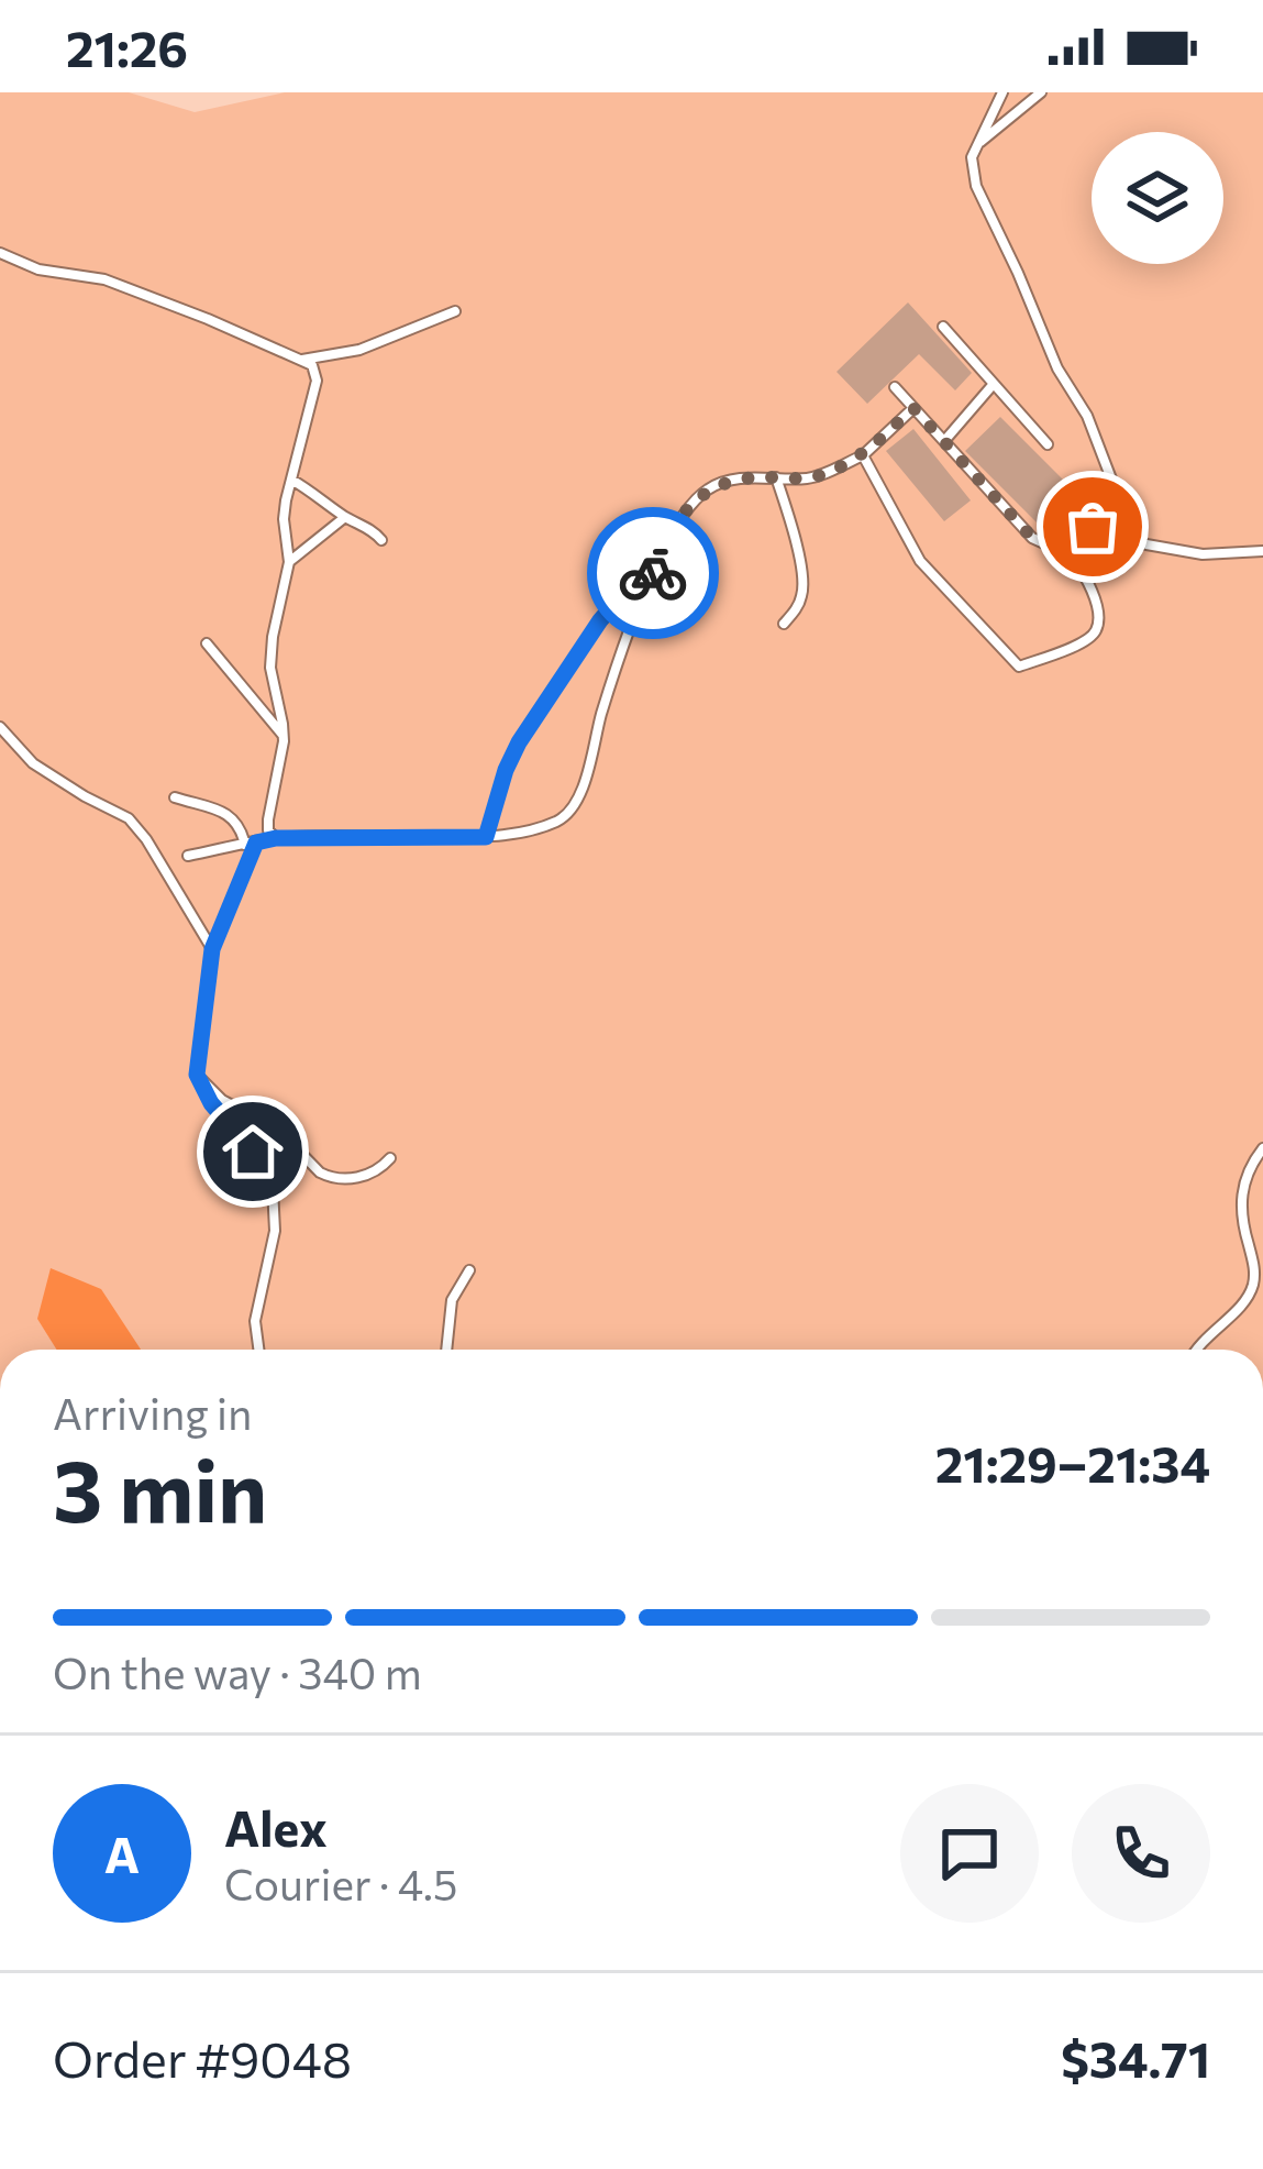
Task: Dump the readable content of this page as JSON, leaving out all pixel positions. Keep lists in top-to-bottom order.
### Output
{
  "page": {
    "status": "21:26",
    "heading": ["3 min", "Arriving in", "21:29–21:34"],
    "panel": [
      "Alex",
      "Courier · 4.5",
      "Order #9048",
      "$34.71"
    ],
    "bar": "On the way · 340 m",
    "round": "A"
  }
}
